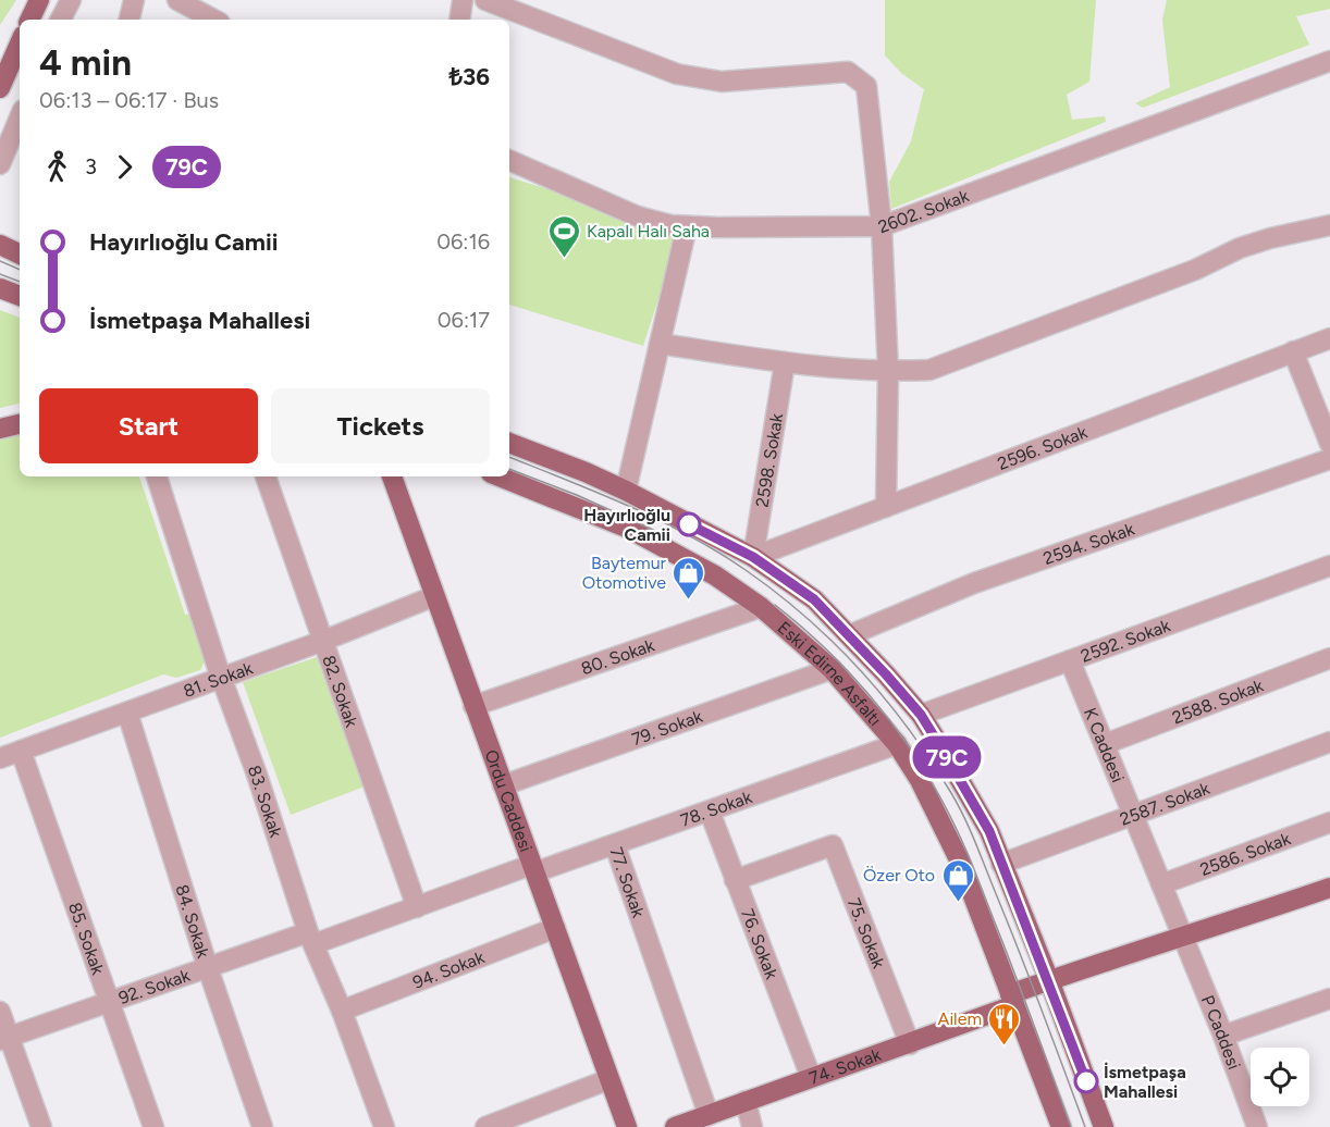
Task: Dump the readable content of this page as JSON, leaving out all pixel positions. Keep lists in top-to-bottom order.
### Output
{
  "streets": {
    "main road": ["Eski Edirne Asfaltı", "Ordu Caddesi", "74. Sokak"],
    "street": [
      "2602. Sokak",
      "2596. Sokak",
      "2598. Sokak",
      "2594. Sokak",
      "2592. Sokak",
      "80. Sokak",
      "81. Sokak",
      "82. Sokak",
      "2588. Sokak",
      "79. Sokak",
      "K Caddesi",
      "83. Sokak",
      "2587. Sokak",
      "78. Sokak",
      "2586. Sokak",
      "77. Sokak",
      "84. Sokak",
      "75. Sokak",
      "85. Sokak",
      "76. Sokak",
      "94. Sokak",
      "92. Sokak",
      "P Caddesi"
    ]
  },
  "crossings": [
    ["2596. Sokak", "2598. Sokak"],
    ["2596. Sokak", "Eski Edirne Asfaltı"],
    ["2598. Sokak", "Eski Edirne Asfaltı"],
    ["2594. Sokak", "Eski Edirne Asfaltı"],
    ["2592. Sokak", "Eski Edirne Asfaltı"],
    ["2592. Sokak", "K Caddesi"],
    ["80. Sokak", "Eski Edirne Asfaltı"],
    ["80. Sokak", "Ordu Caddesi"],
    ["Eski Edirne Asfaltı", "79. Sokak"],
    ["Eski Edirne Asfaltı", "2587. Sokak"],
    ["Eski Edirne Asfaltı", "78. Sokak"],
    ["Eski Edirne Asfaltı", "74. Sokak"],
    ["81. Sokak", "82. Sokak"],
    ["81. Sokak", "Ordu Caddesi"],
    ["81. Sokak", "83. Sokak"],
    ["81. Sokak", "84. Sokak"],
    ["81. Sokak", "85. Sokak"],
    ["82. Sokak", "92. Sokak"],
    ["2588. Sokak", "K Caddesi"],
    ["79. Sokak", "Ordu Caddesi"],
    ["K Caddesi", "2587. Sokak"],
    ["K Caddesi", "2586. Sokak"],
    ["K Caddesi", "P Caddesi"],
    ["K Caddesi", "74. Sokak"],
    ["Ordu Caddesi", "78. Sokak"],
    ["Ordu Caddesi", "94. Sokak"],
    ["Ordu Caddesi", "92. Sokak"],
    ["83. Sokak", "94. Sokak"],
    ["83. Sokak", "92. Sokak"],
    ["78. Sokak", "77. Sokak"],
    ["78. Sokak", "76. Sokak"],
    ["78. Sokak", "92. Sokak"],
    ["77. Sokak", "74. Sokak"],
    ["84. Sokak", "92. Sokak"],
    ["75. Sokak", "76. Sokak"],
    ["75. Sokak", "74. Sokak"],
    ["85. Sokak", "92. Sokak"],
    ["76. Sokak", "74. Sokak"],
    ["P Caddesi", "74. Sokak"]
  ],
  "places": {
    "sports": ["Kapalı Halı Saha"],
    "other": ["Hayırlıoğlu Camii", "İsmetpaşa Mahallesi"],
    "shop": ["Baytemur Otomotive", "Özer Oto"],
    "restaurant": ["Ailem"]
  },
  "lines": ["bus line 79C"],
  "page": {
    "on_map": "79C",
    "heading": ["4 min", "06:13 – 06:17 · Bus", "₺36"],
    "legs": ["3", "79C"],
    "list": [
      {
        "name": "Hayırlıoğlu Camii",
        "value": "06:16"
      },
      {
        "name": "İsmetpaşa Mahallesi",
        "value": "06:17"
      }
    ],
    "buttons": ["Start", "Tickets"]
  }
}
